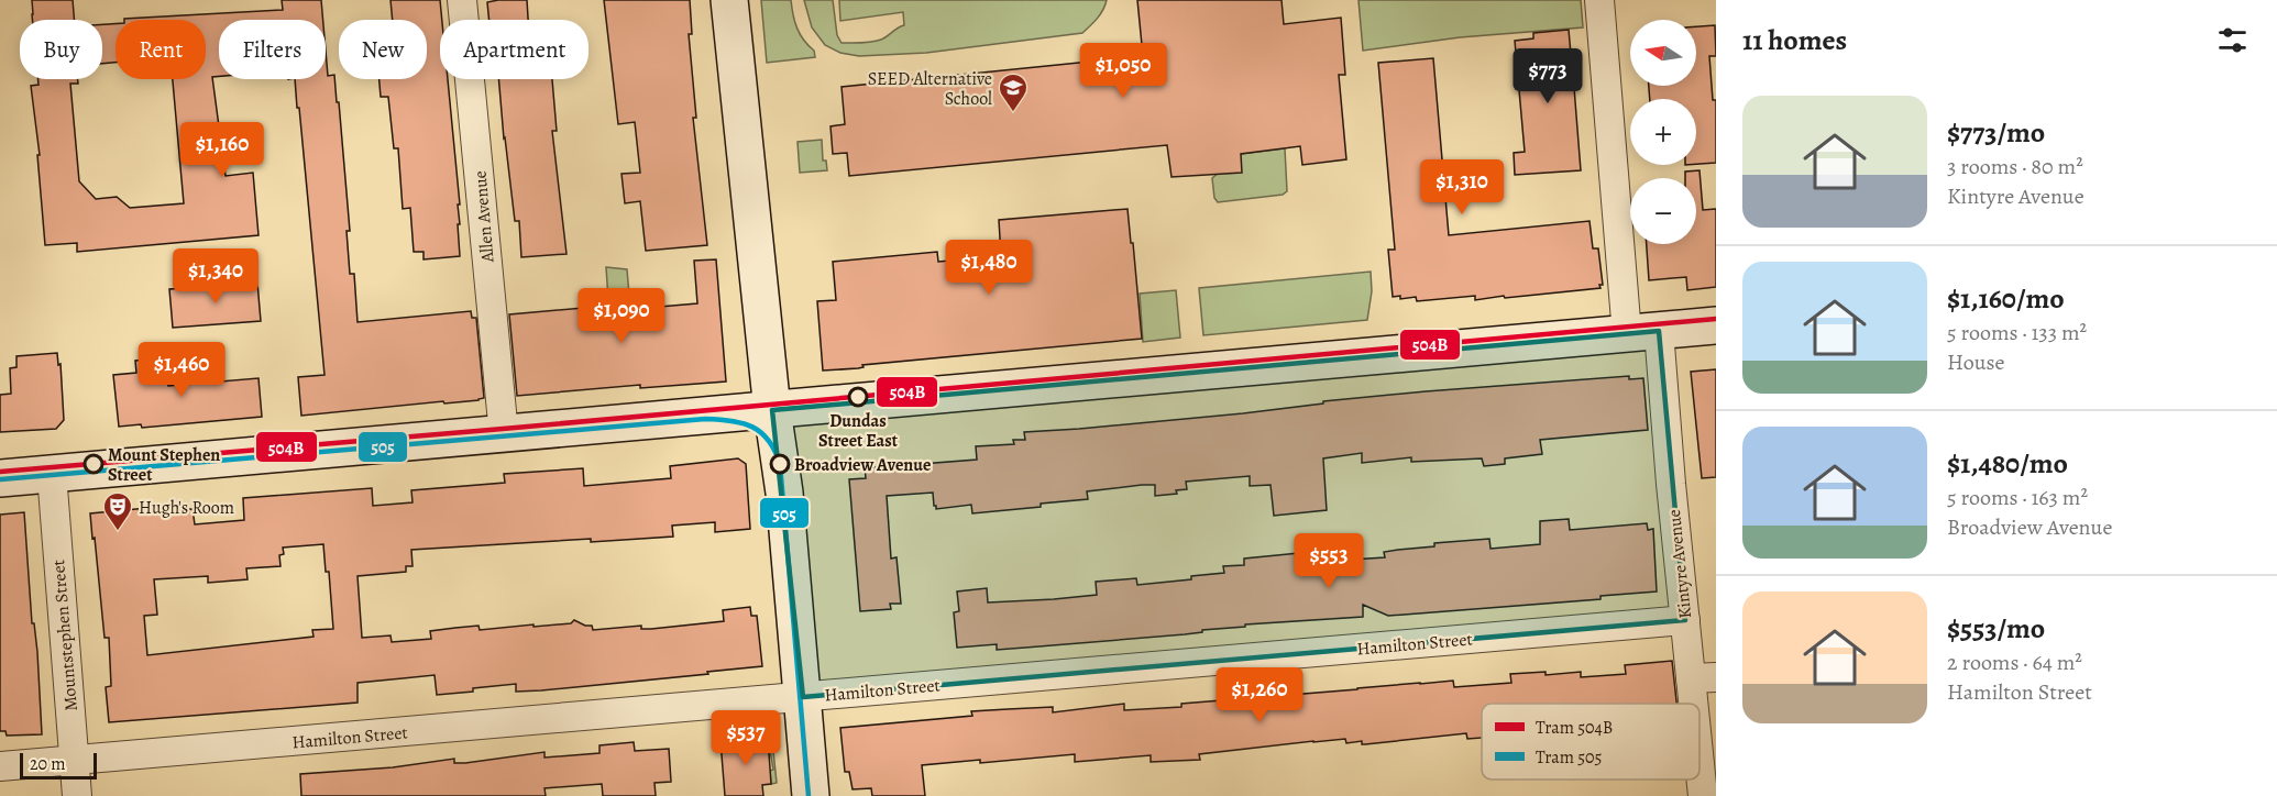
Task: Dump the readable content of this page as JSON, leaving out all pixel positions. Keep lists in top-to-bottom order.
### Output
{
  "streets": {
    "street": [
      "Allen Avenue",
      "Kintyre Avenue",
      "Mountstephen Street",
      "Hamilton Street"
    ]
  },
  "crossings": [
    ["Kintyre Avenue", "Hamilton Street"],
    ["Mountstephen Street", "Hamilton Street"]
  ],
  "places": {
    "school or university": ["SEED Alternative School"],
    "other": ["Dundas Street East", "Mount Stephen Street", "Broadview Avenue"],
    "theatre": ["Hugh's Room"]
  },
  "lines": ["tram line 504B", "tram line 505"],
  "legend": ["Tram 504B", "Tram 505"],
  "scale_bar": "20 m",
  "north": "left",
  "page": {
    "heading": "11 homes",
    "map_buttons": ["+", "−"],
    "chip": [
      "Buy",
      "Rent",
      "Filters",
      "New",
      "Apartment"
    ],
    "price": [
      "$1,050",
      "$773",
      "$1,160",
      "$1,310",
      "$1,480",
      "$1,340",
      "$1,090",
      "$1,460",
      "$553",
      "$1,260",
      "$537"
    ],
    "list": [
      {
        "name": "$773/mo",
        "note": "3 rooms · 80 m² · Kintyre Avenue"
      },
      {
        "name": "$1,160/mo",
        "note": "5 rooms · 133 m² · House"
      },
      {
        "name": "$1,480/mo",
        "note": "5 rooms · 163 m² · Broadview Avenue"
      },
      {
        "name": "$553/mo",
        "note": "2 rooms · 64 m² · Hamilton Street"
      }
    ],
    "scale": "20 m"
  }
}
